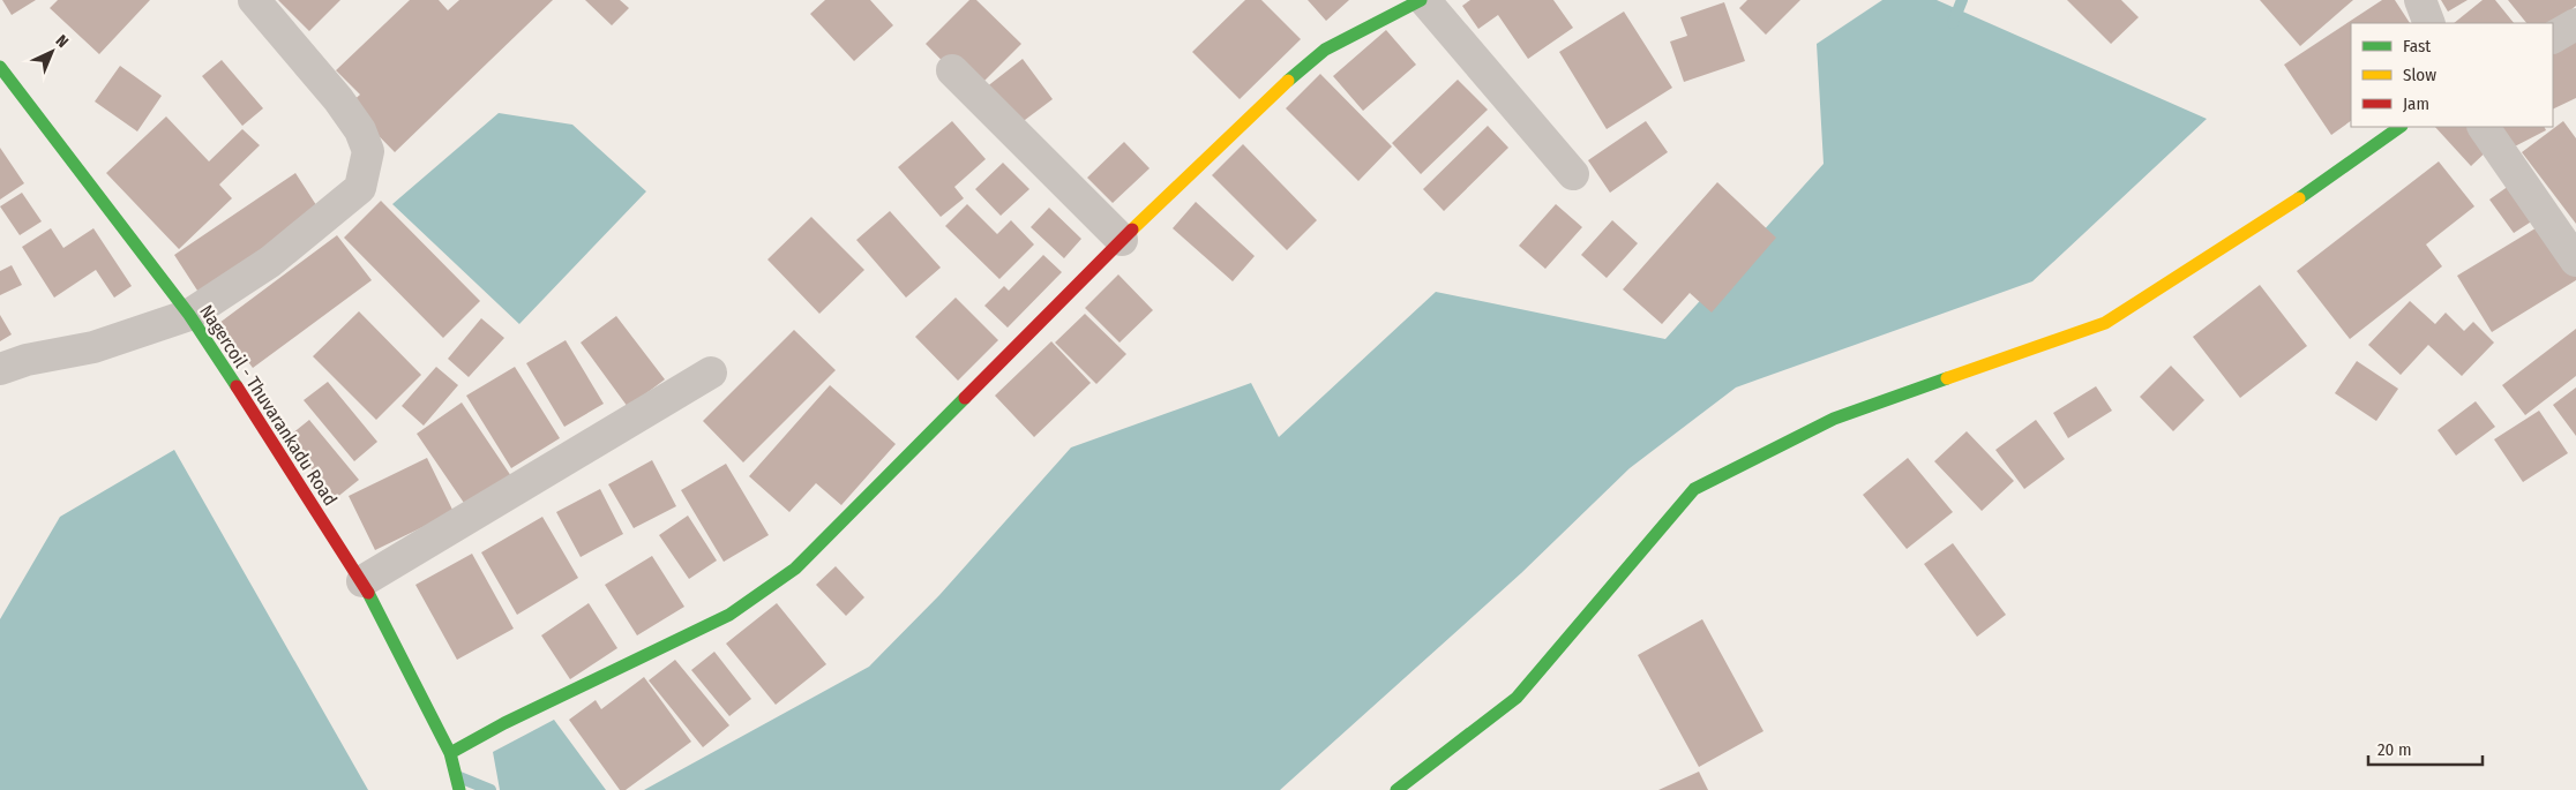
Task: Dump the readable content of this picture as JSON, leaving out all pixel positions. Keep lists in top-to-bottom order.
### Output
{
  "streets": {
    "street": ["Nagercoil - Thuvarankadu Road"]
  },
  "legend": ["Fast", "Slow", "Jam"],
  "scale_bar": "20 m",
  "north": "top right"
}
